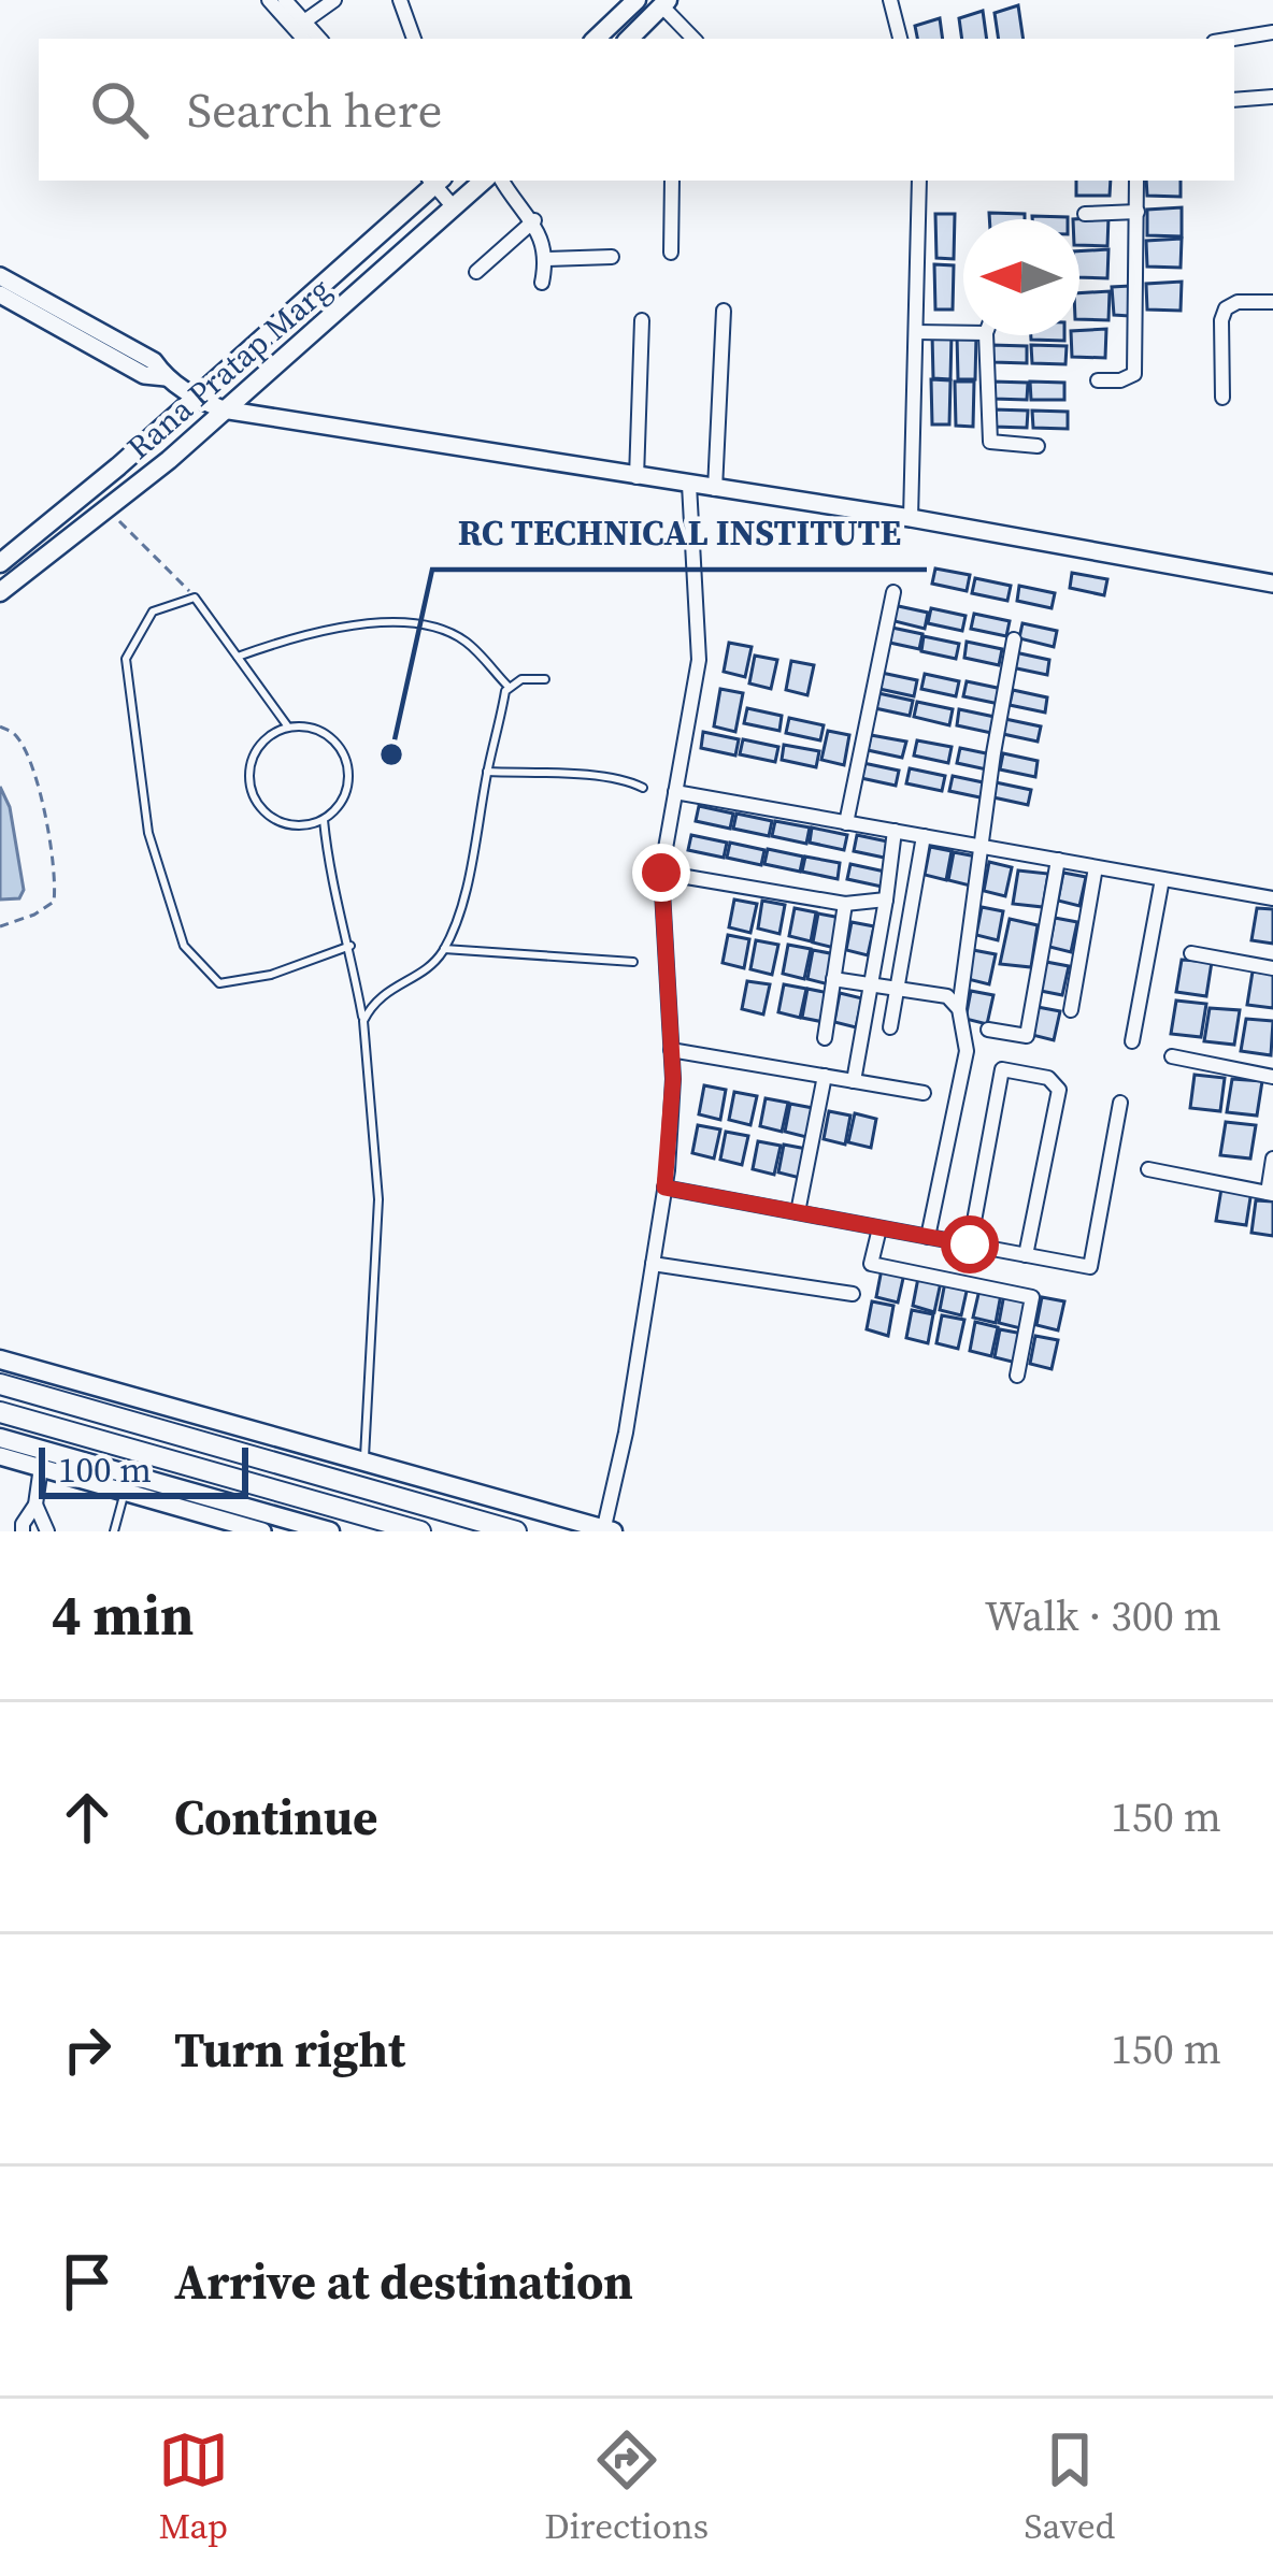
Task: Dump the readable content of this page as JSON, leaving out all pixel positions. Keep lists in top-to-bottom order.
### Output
{
  "streets": {
    "main road": ["Rana Pratap Marg"]
  },
  "places": ["RC TECHNICAL INSTITUTE"],
  "scale_bar": "100 m",
  "north": "left",
  "page": {
    "search": "Search here",
    "scale": "100 m",
    "heading": ["4 min", "Walk · 300 m"],
    "list": [
      ["Continue", "150 m"],
      ["Turn right", "150 m"],
      "Arrive at destination"
    ],
    "nav": ["Map", "Directions", "Saved"]
  }
}
